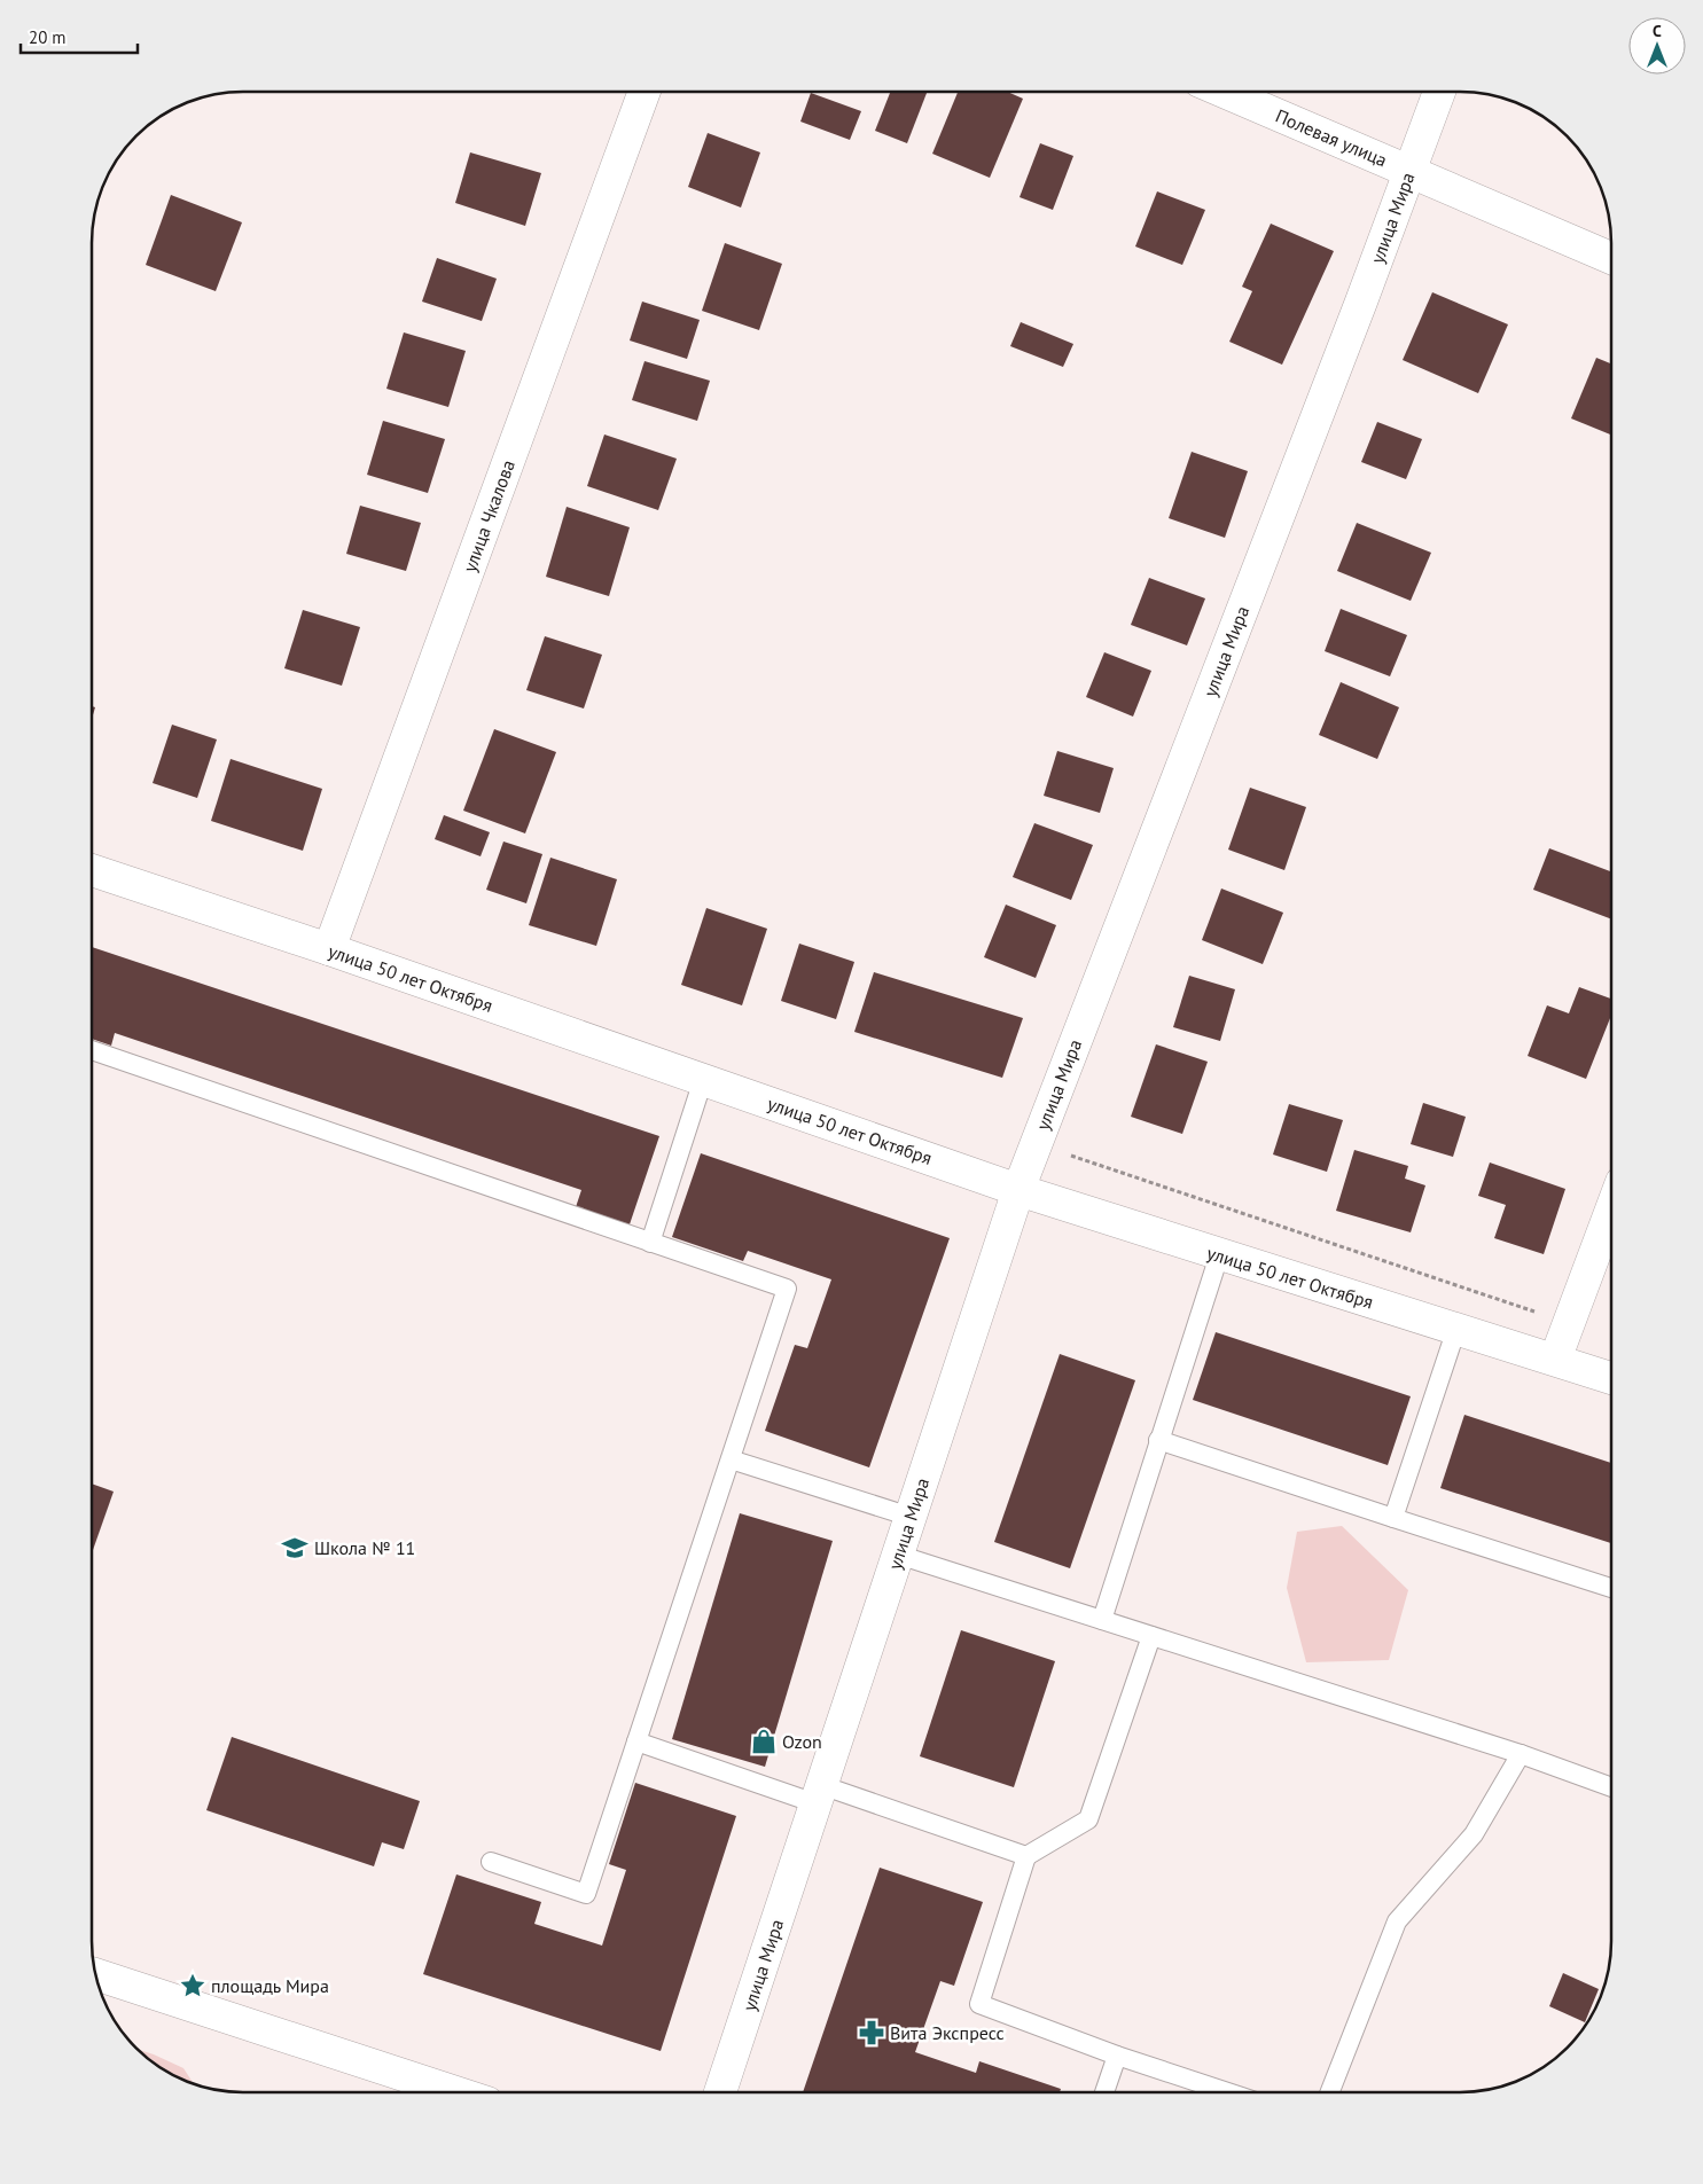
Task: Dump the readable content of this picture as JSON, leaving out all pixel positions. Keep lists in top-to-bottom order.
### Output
{
  "streets": {
    "street": [
      "Полевая улица",
      "улица Мира",
      "улица Чкалова",
      "улица 50 лет Октября"
    ]
  },
  "crossings": [
    ["Полевая улица", "улица Мира"],
    ["улица Мира", "улица 50 лет Октября"],
    ["улица Чкалова", "улица 50 лет Октября"]
  ],
  "places": {
    "school or university": ["Школа № 11"],
    "shop": ["Ozon"],
    "place": ["площадь Мира"],
    "pharmacy": ["Вита Экспресс"]
  },
  "scale_bar": "20 m",
  "north": "top"
}
